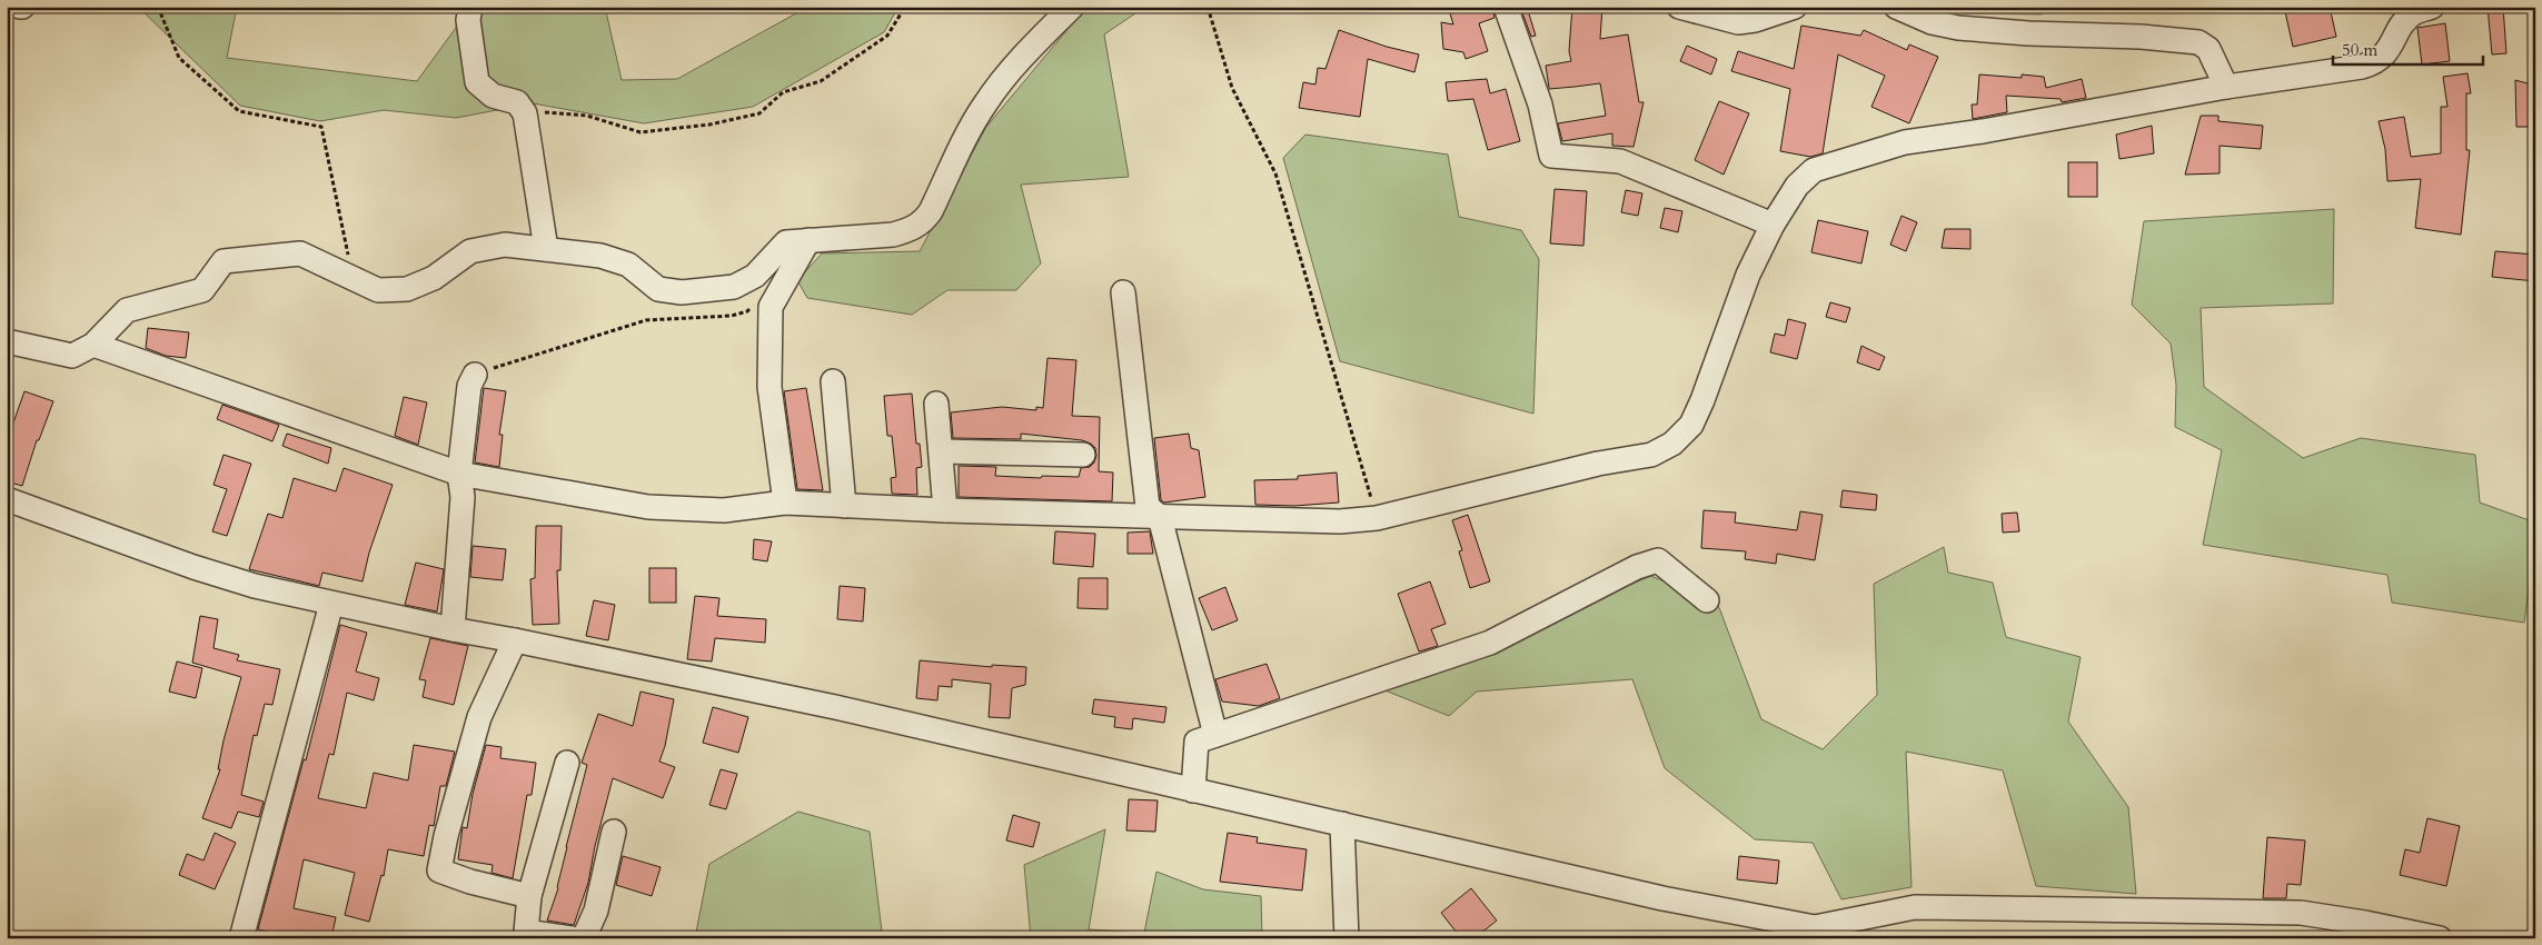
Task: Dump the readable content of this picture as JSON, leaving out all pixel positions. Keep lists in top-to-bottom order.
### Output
{
  "scale_bar": "50 m"
}
